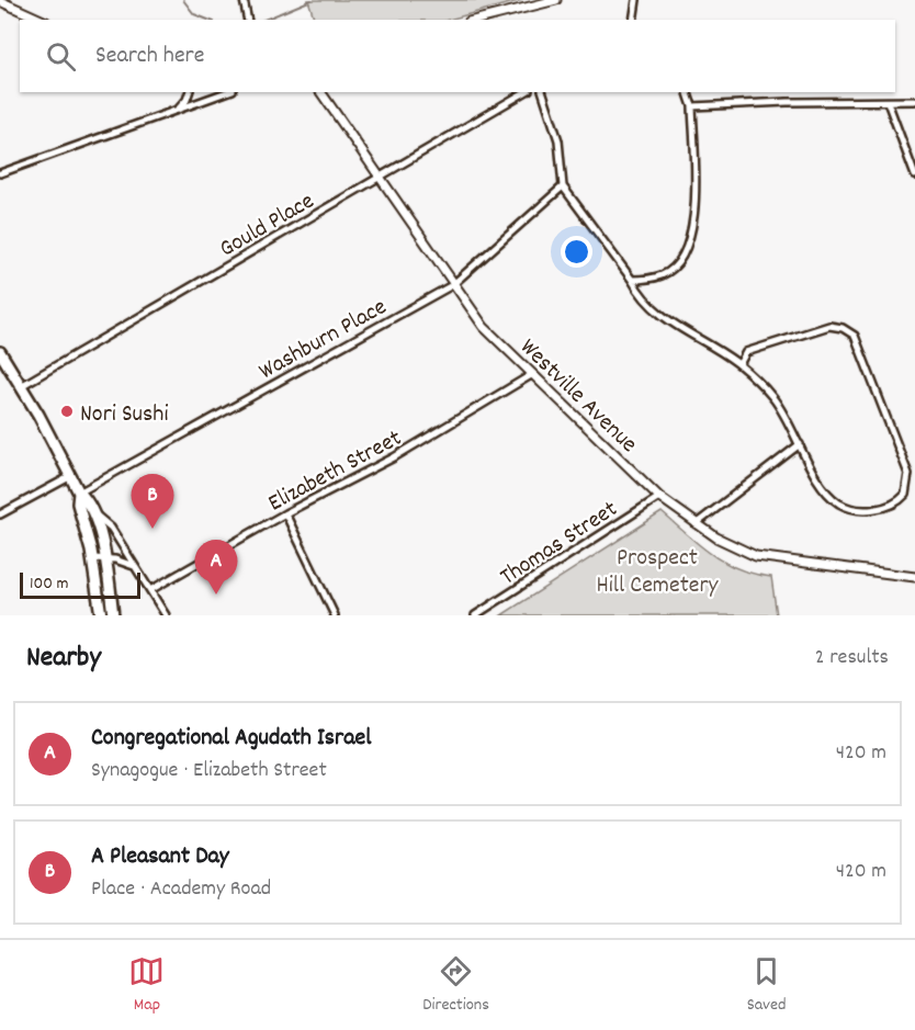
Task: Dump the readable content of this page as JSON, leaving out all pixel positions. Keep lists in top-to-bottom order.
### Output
{
  "streets": {
    "street": [
      "Gould Place",
      "Washburn Place",
      "Westville Avenue",
      "Elizabeth Street",
      "Thomas Street"
    ]
  },
  "crossings": [
    ["Gould Place", "Westville Avenue"],
    ["Washburn Place", "Westville Avenue"],
    ["Westville Avenue", "Elizabeth Street"],
    ["Westville Avenue", "Thomas Street"]
  ],
  "parks": ["Prospect Hill Cemetery"],
  "places": ["Nori Sushi"],
  "scale_bar": "100 m",
  "page": {
    "search": "Search here",
    "pins": ["B", "A"],
    "scale": "100 m",
    "heading": ["Nearby", "2 results"],
    "list": [
      {
        "mark": "A",
        "name": "Congregational Agudath Israel",
        "note": "Synagogue · Elizabeth Street",
        "value": "420 m"
      },
      {
        "mark": "B",
        "name": "A Pleasant Day",
        "note": "Place · Academy Road",
        "value": "420 m"
      }
    ],
    "nav": ["Map", "Directions", "Saved"]
  }
}
